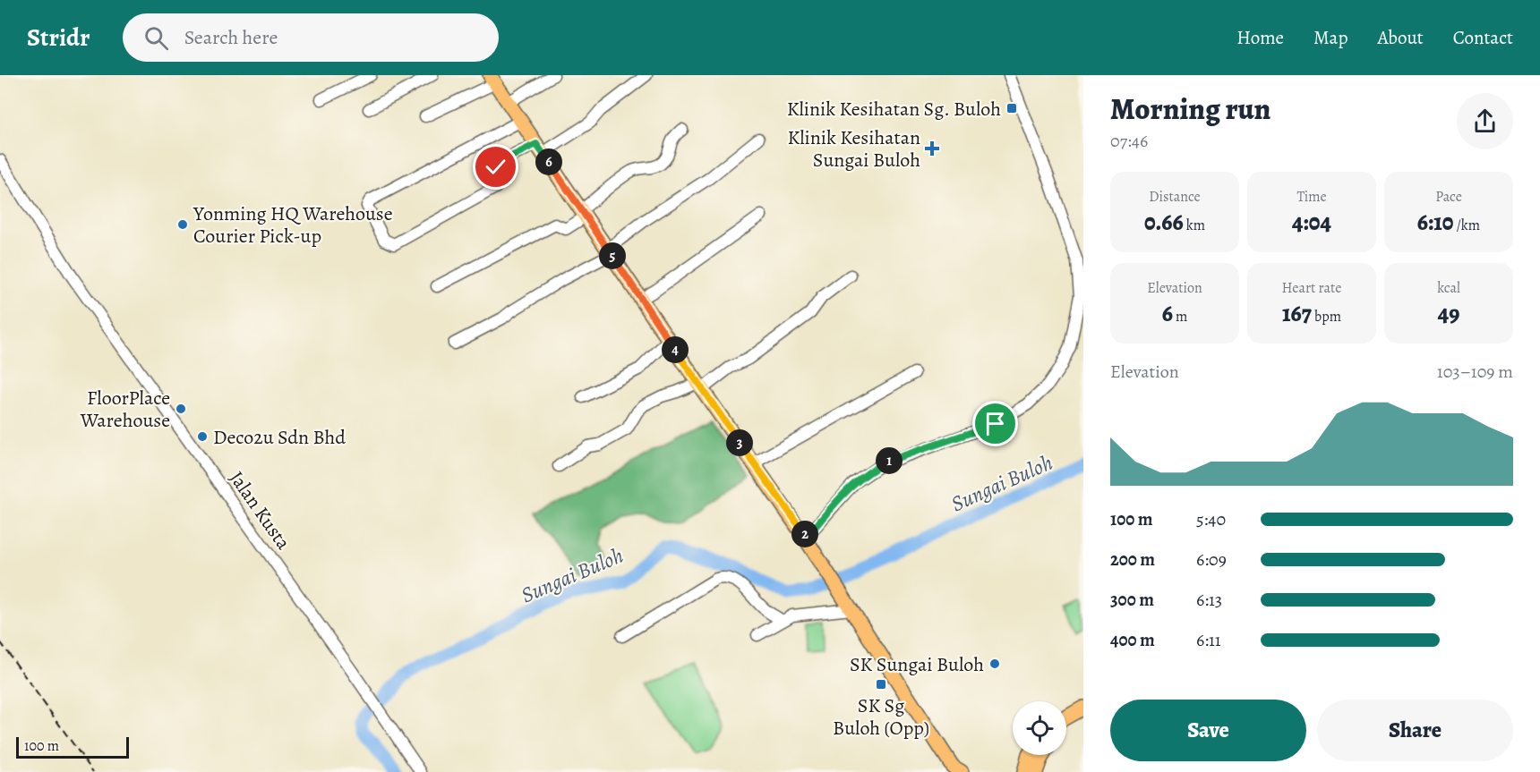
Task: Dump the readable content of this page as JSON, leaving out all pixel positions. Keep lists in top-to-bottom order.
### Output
{
  "streets": {
    "street": ["Jalan Kusta"]
  },
  "water": ["Sungai Buloh"],
  "places": {
    "transit": ["Klinik Kesihatan Sg. Buloh", "SK Sg Buloh (Opp)"],
    "health": ["Klinik Kesihatan Sungai Buloh"],
    "other": [
      "Yonming HQ Warehouse Courier Pick-up",
      "FloorPlace Warehouse",
      "Deco2u Sdn Bhd",
      "SK Sungai Buloh"
    ]
  },
  "scale_bar": "100 m",
  "page": {
    "header": "Stridr",
    "search": "Search here",
    "nav": [
      "Home",
      "Map",
      "About",
      "Contact"
    ],
    "heading": ["Morning run", "07:46"],
    "pins": [
      "6",
      "5",
      "4",
      "3",
      "1",
      "2"
    ],
    "stats": [
      ["Distance", "0.66 km"],
      ["Time", "4:04"],
      ["Pace", "6:10 /km"],
      ["Elevation", "6 m"],
      ["Heart rate", "167 bpm"],
      ["kcal", "49"]
    ],
    "chart": ["Elevation", "103–109 m"],
    "list": [
      {
        "name": "100 m",
        "note": "5:40"
      },
      {
        "name": "200 m",
        "note": "6:09"
      },
      {
        "name": "300 m",
        "note": "6:13"
      },
      {
        "name": "400 m",
        "note": "6:11"
      }
    ],
    "buttons": ["Save", "Share"],
    "scale": "100 m"
  }
}
